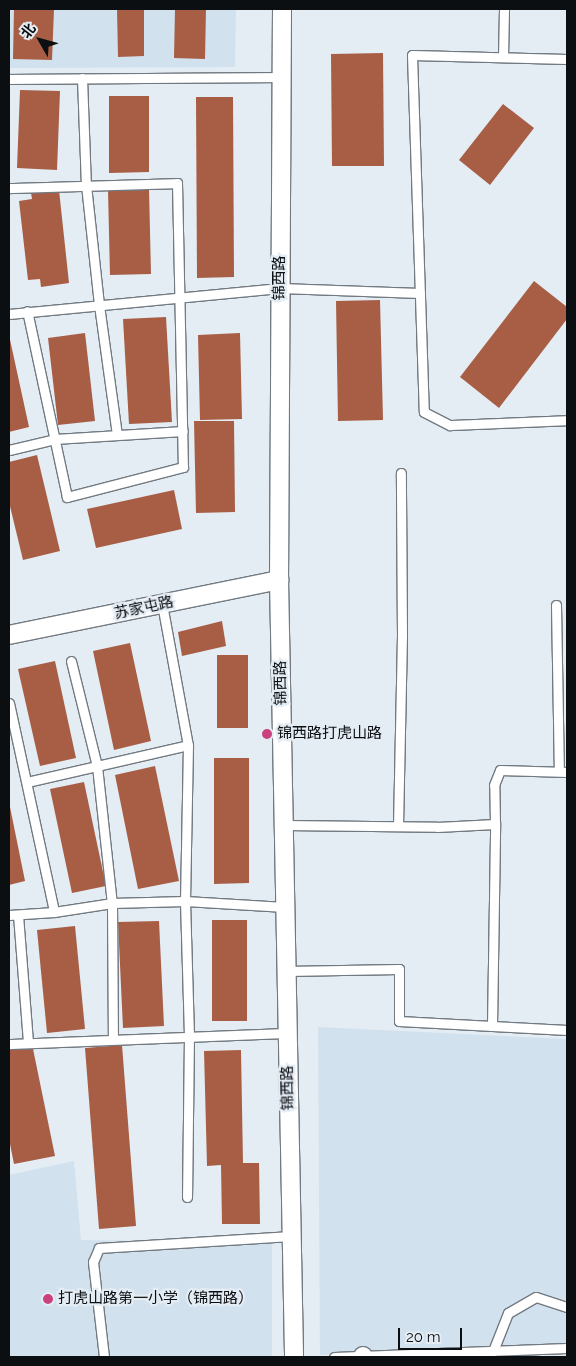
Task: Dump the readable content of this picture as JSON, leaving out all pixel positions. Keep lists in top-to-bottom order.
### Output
{
  "streets": {
    "street": ["锦西路", "苏家屯路"]
  },
  "crossings": [
    ["锦西路", "苏家屯路"]
  ],
  "places": ["锦西路打虎山路", "打虎山路第一小学（锦西路）"],
  "scale_bar": "20 m",
  "north": "top left"
}
